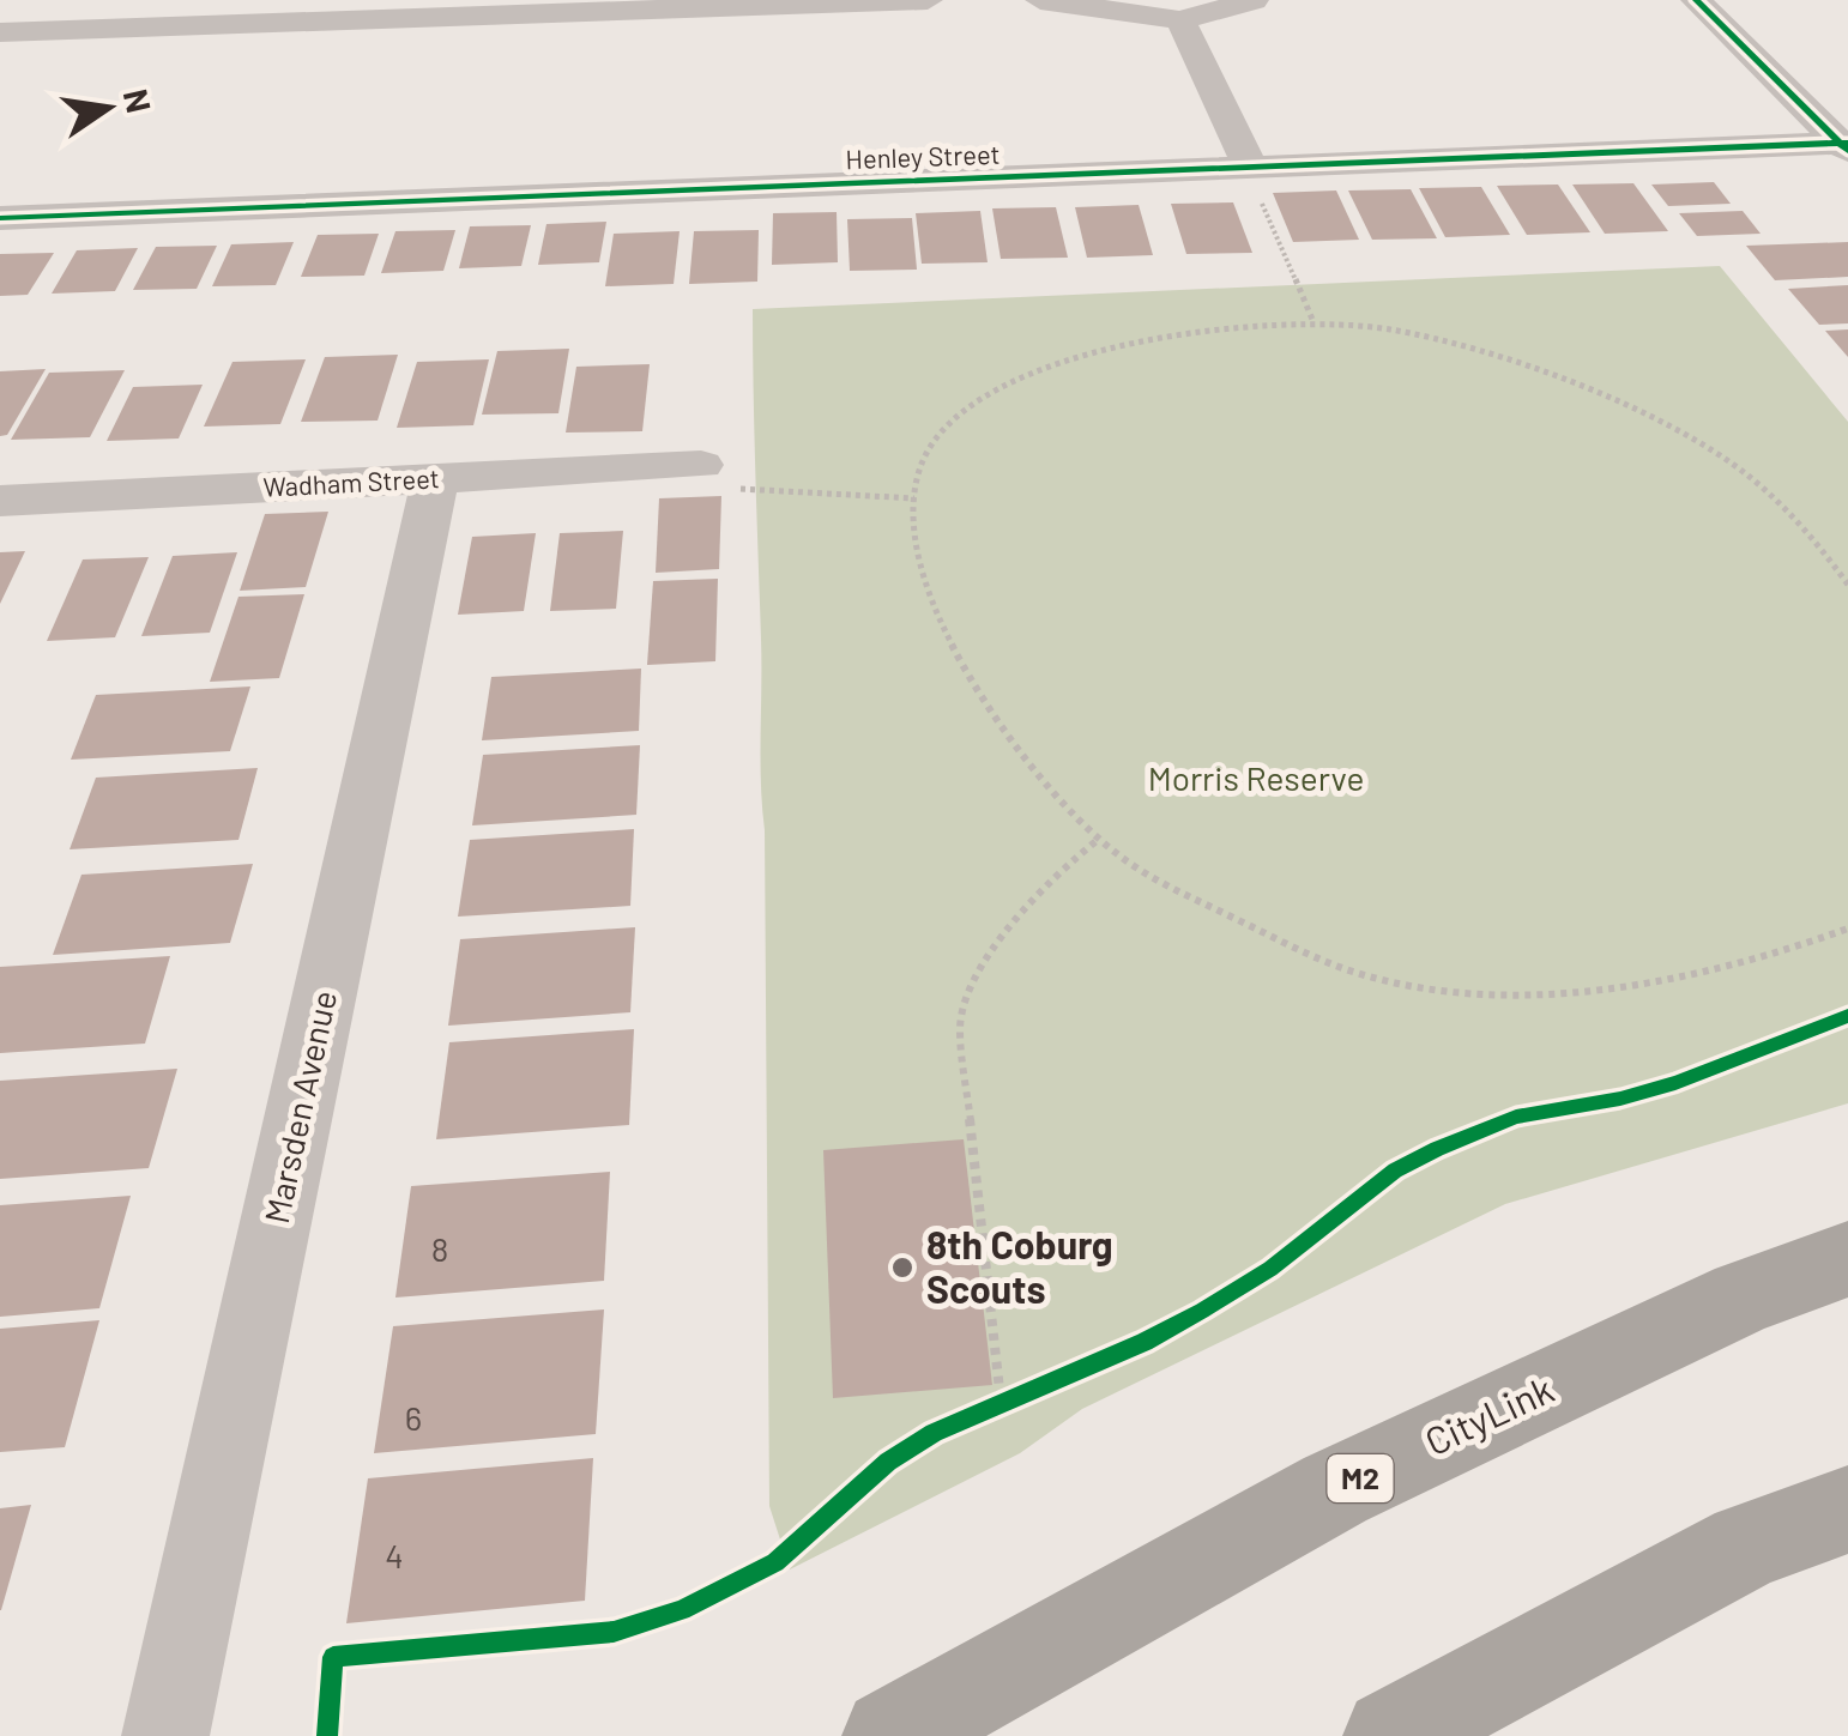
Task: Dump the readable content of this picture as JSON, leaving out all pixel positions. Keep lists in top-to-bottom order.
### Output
{
  "streets": {
    "highway": ["CityLink", "M2"],
    "street": ["Henley Street", "Wadham Street", "Marsden Avenue"]
  },
  "crossings": [
    ["Wadham Street", "Marsden Avenue"]
  ],
  "parks": ["Morris Reserve"],
  "places": ["8th Coburg Scouts"],
  "house_numbers": ["8", "6", "4"],
  "north": "right"
}
